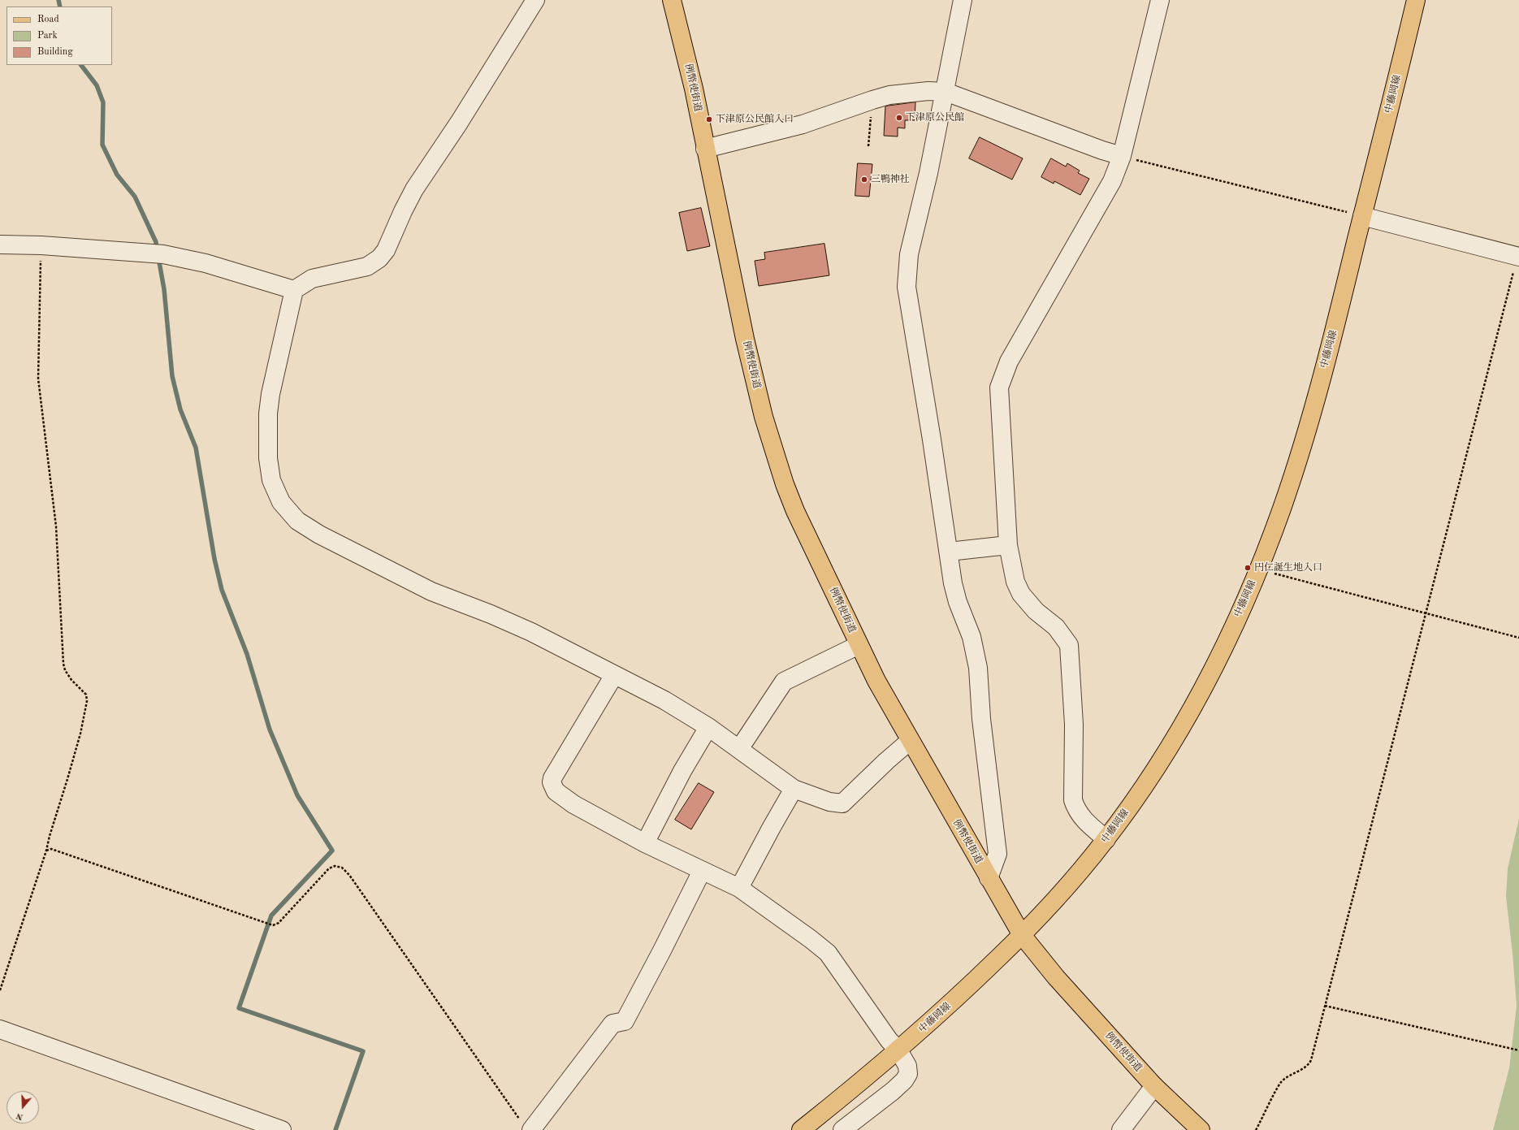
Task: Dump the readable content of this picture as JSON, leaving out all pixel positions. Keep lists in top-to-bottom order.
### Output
{
  "streets": {
    "main road": ["例幣使街道", "中藤岡線"]
  },
  "crossings": [
    ["例幣使街道", "中藤岡線"]
  ],
  "places": [
    "下津原公民館",
    "下津原公民館入口",
    "三鴨神社",
    "円仁誕生地入口"
  ],
  "legend": ["Road", "Park", "Building"],
  "north": "bottom"
}
